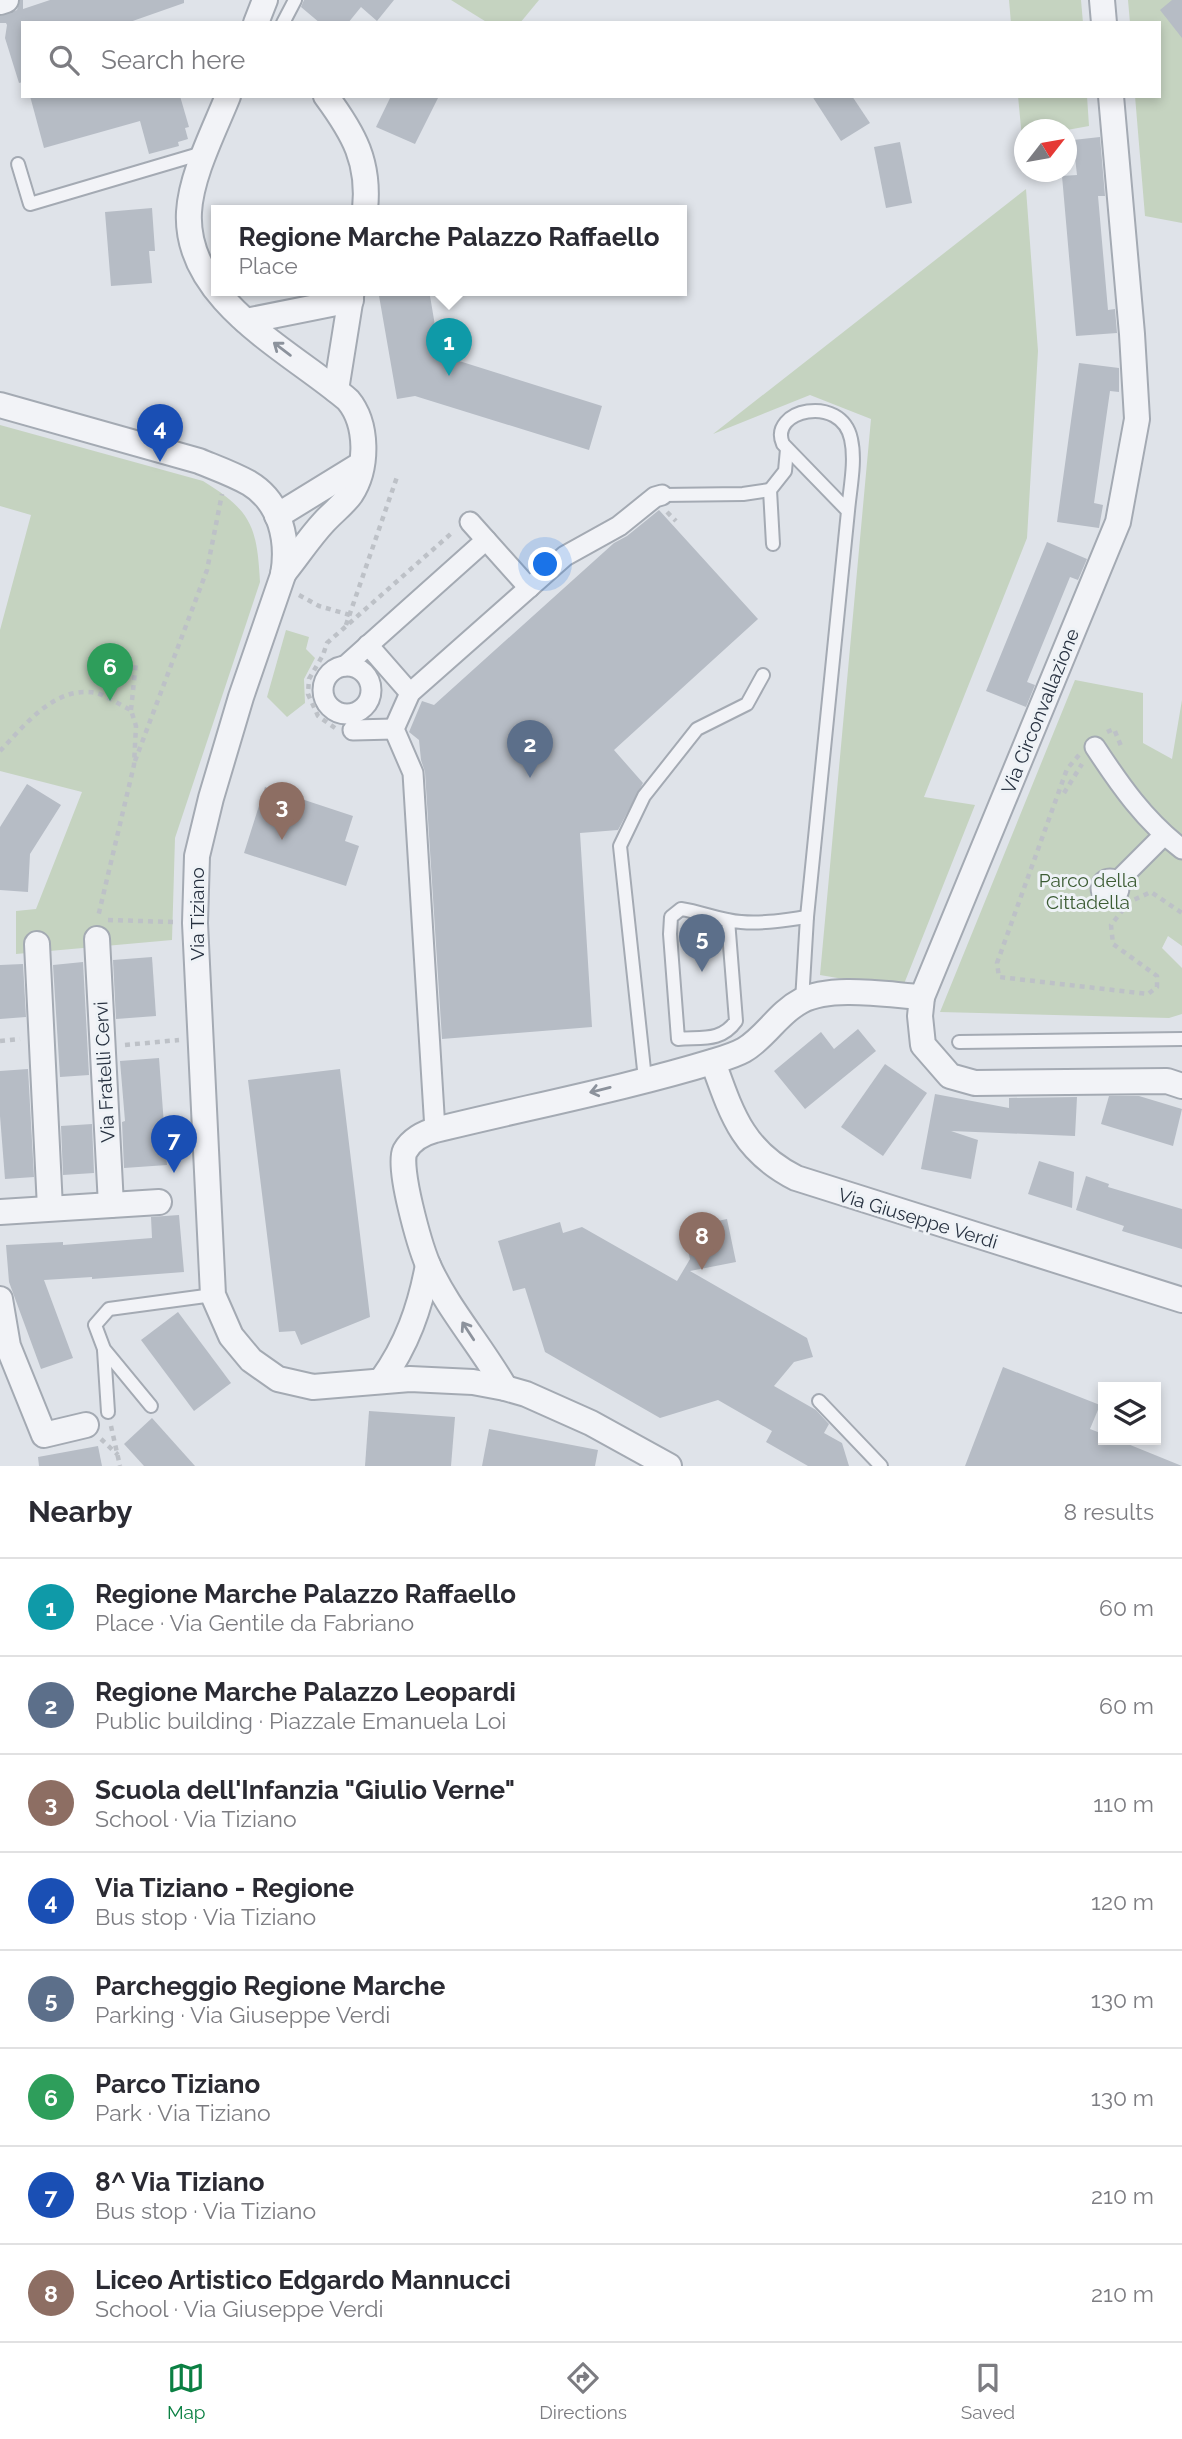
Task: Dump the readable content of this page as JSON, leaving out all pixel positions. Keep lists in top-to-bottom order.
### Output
{
  "streets": {
    "street": [
      "Via Circonvallazione",
      "Via Tiziano",
      "Via Fratelli Cervi",
      "Via Giuseppe Verdi"
    ]
  },
  "parks": ["Parco della Cittadella"],
  "north": "top right",
  "page": {
    "search": "Search here",
    "popup": ["Regione Marche Palazzo Raffaello", "Place"],
    "pins": [
      "1",
      "4",
      "6",
      "2",
      "3",
      "5",
      "7",
      "8"
    ],
    "heading": ["Nearby", "8 results"],
    "list": [
      {
        "mark": "1",
        "name": "Regione Marche Palazzo Raffaello",
        "note": "Place · Via Gentile da Fabriano",
        "value": "60 m"
      },
      {
        "mark": "2",
        "name": "Regione Marche Palazzo Leopardi",
        "note": "Public building · Piazzale Emanuela Loi",
        "value": "60 m"
      },
      {
        "mark": "3",
        "name": "Scuola dell'Infanzia \"Giulio Verne\"",
        "note": "School · Via Tiziano",
        "value": "110 m"
      },
      {
        "mark": "4",
        "name": "Via Tiziano - Regione",
        "note": "Bus stop · Via Tiziano",
        "value": "120 m"
      },
      {
        "mark": "5",
        "name": "Parcheggio Regione Marche",
        "note": "Parking · Via Giuseppe Verdi",
        "value": "130 m"
      },
      {
        "mark": "6",
        "name": "Parco Tiziano",
        "note": "Park · Via Tiziano",
        "value": "130 m"
      },
      {
        "mark": "7",
        "name": "8^ Via Tiziano",
        "note": "Bus stop · Via Tiziano",
        "value": "210 m"
      },
      {
        "mark": "8",
        "name": "Liceo Artistico Edgardo Mannucci",
        "note": "School · Via Giuseppe Verdi",
        "value": "210 m"
      }
    ],
    "nav": ["Map", "Directions", "Saved"]
  }
}
